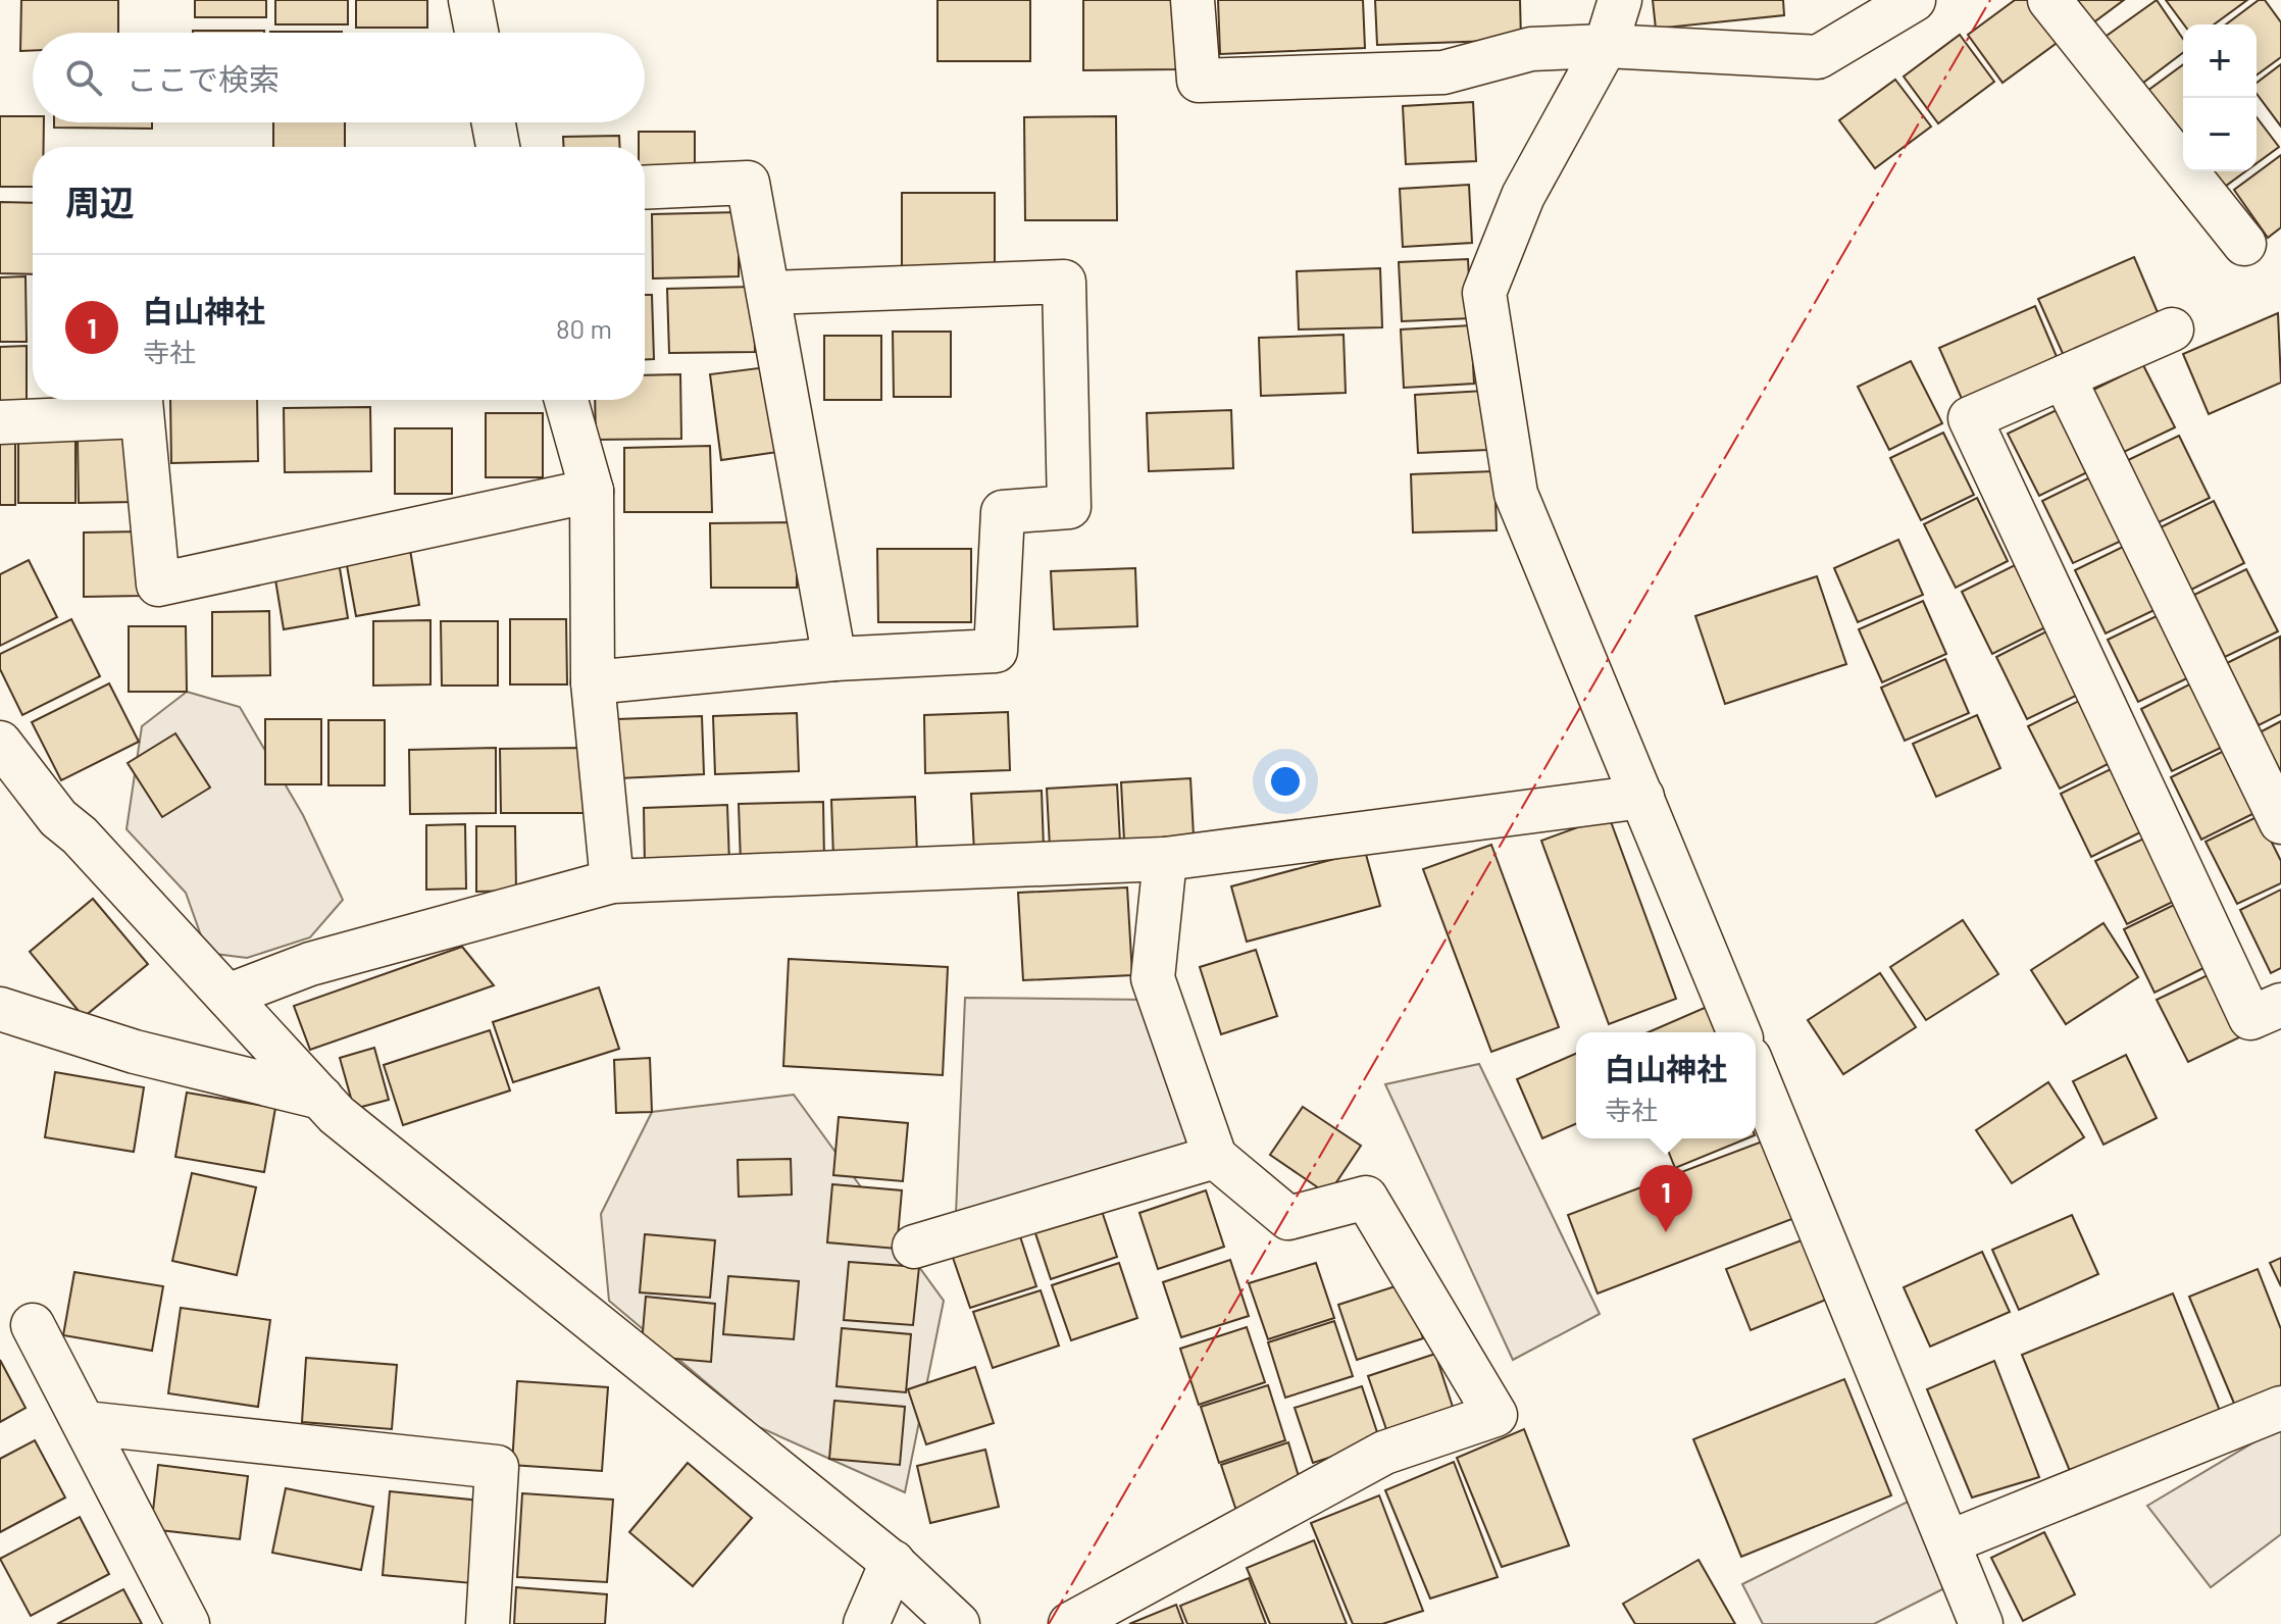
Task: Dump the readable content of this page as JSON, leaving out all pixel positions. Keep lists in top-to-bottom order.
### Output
{
  "page": {
    "map_buttons": ["+", "−"],
    "search": "ここで検索",
    "heading": "周辺",
    "list": [
      {
        "mark": "1",
        "name": "白山神社",
        "note": "寺社",
        "value": "80 m"
      }
    ],
    "popup": ["白山神社", "寺社"],
    "pins": "1"
  }
}
